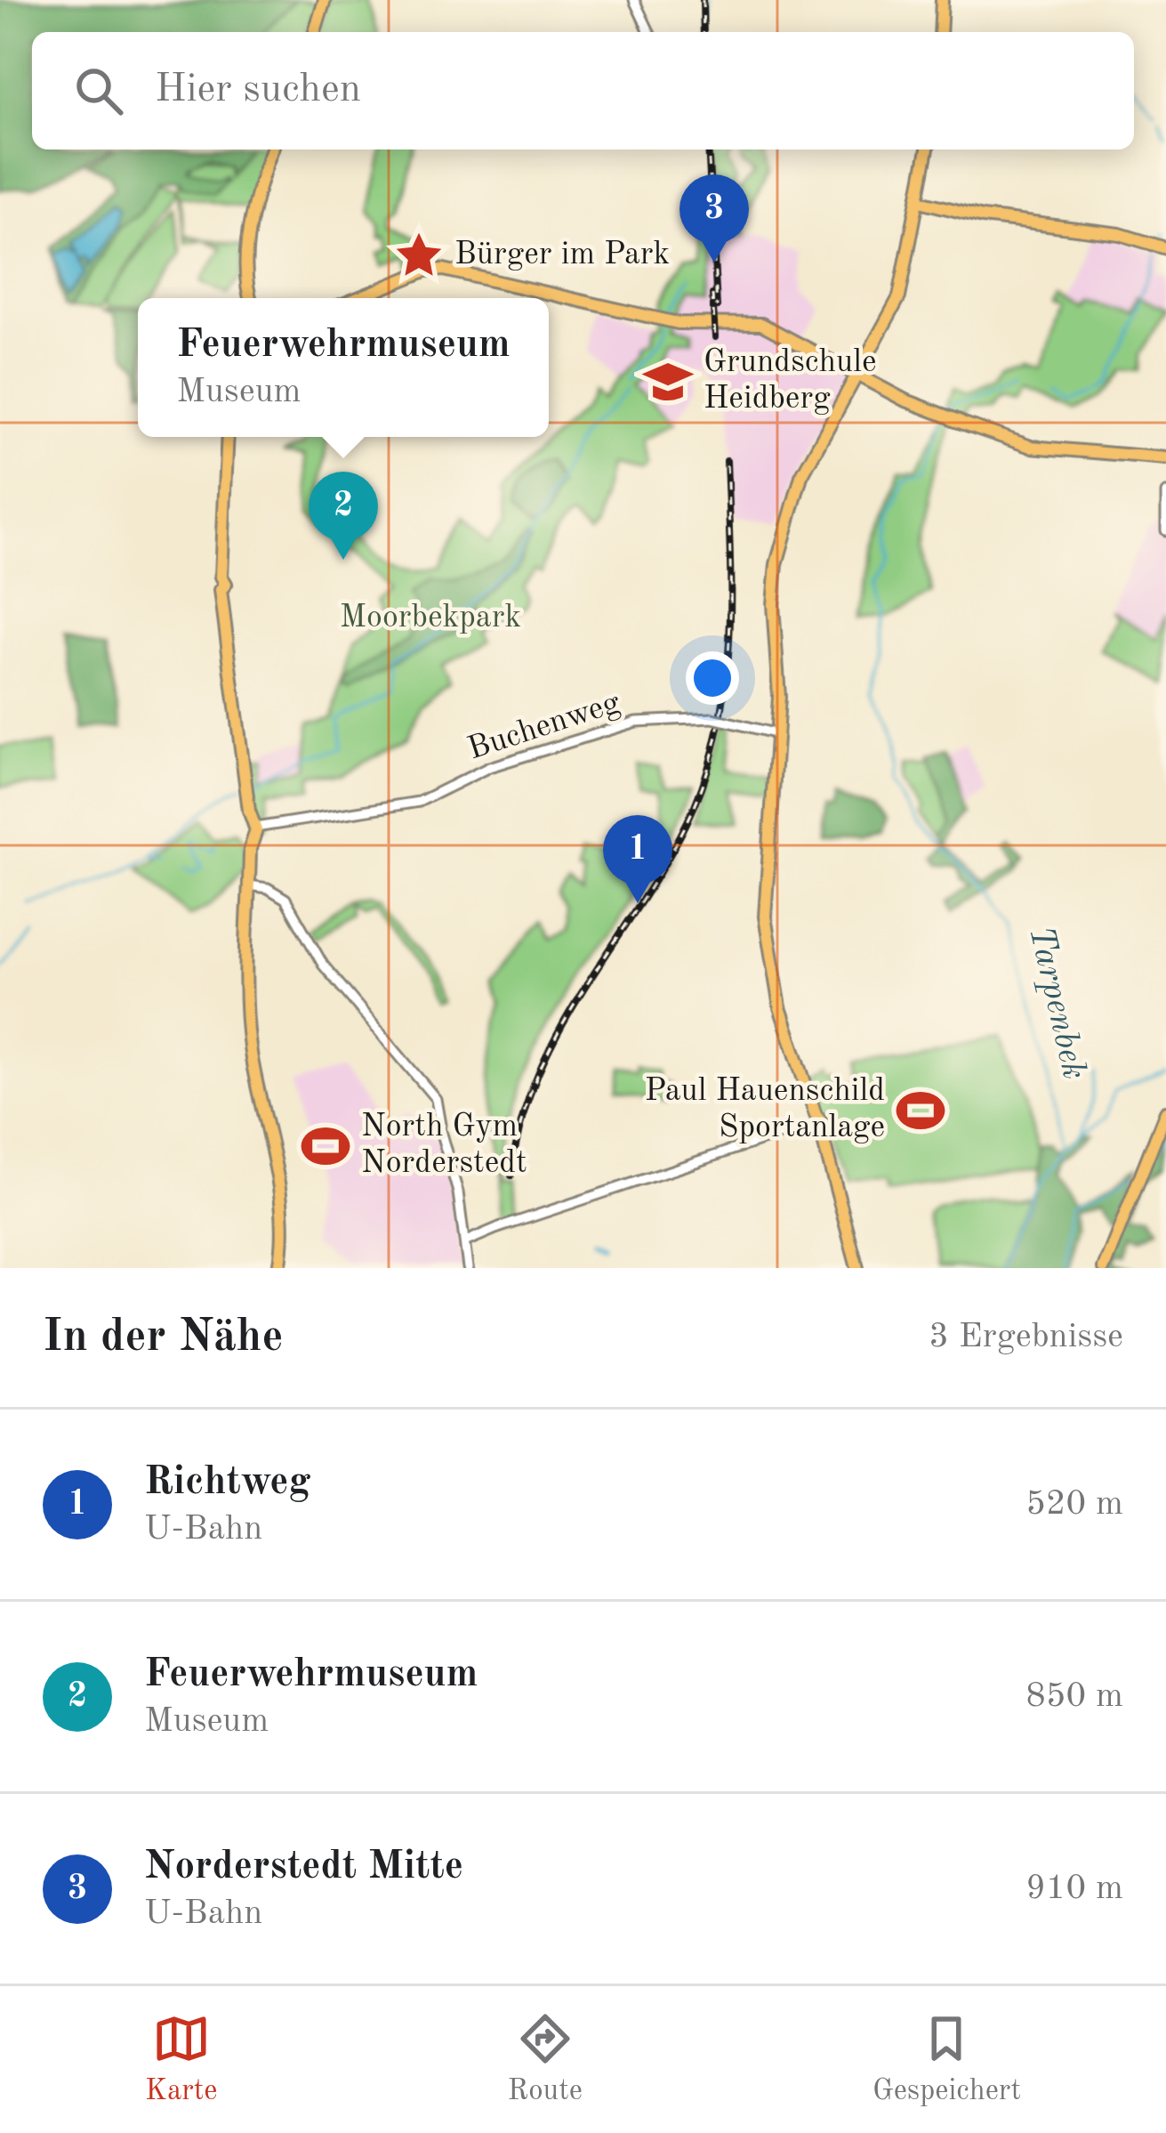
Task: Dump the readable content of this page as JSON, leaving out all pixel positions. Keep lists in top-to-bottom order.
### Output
{
  "streets": {
    "street": ["Buchenweg"]
  },
  "water": ["Tarpenbek"],
  "parks": ["Moorbekpark"],
  "places": {
    "place": ["Bürger im Park"],
    "school or university": ["Grundschule Heidberg"],
    "sports": ["Paul Hauenschild Sportanlage", "North Gym Norderstedt"]
  },
  "page": {
    "search": "Hier suchen",
    "pins": ["3", "2", "1"],
    "popup": ["Feuerwehrmuseum", "Museum"],
    "heading": ["In der Nähe", "3 Ergebnisse"],
    "list": [
      {
        "mark": "1",
        "name": "Richtweg",
        "note": "U-Bahn",
        "value": "520 m"
      },
      {
        "mark": "2",
        "name": "Feuerwehrmuseum",
        "note": "Museum",
        "value": "850 m"
      },
      {
        "mark": "3",
        "name": "Norderstedt Mitte",
        "note": "U-Bahn",
        "value": "910 m"
      }
    ],
    "nav": ["Karte", "Route", "Gespeichert"]
  }
}
